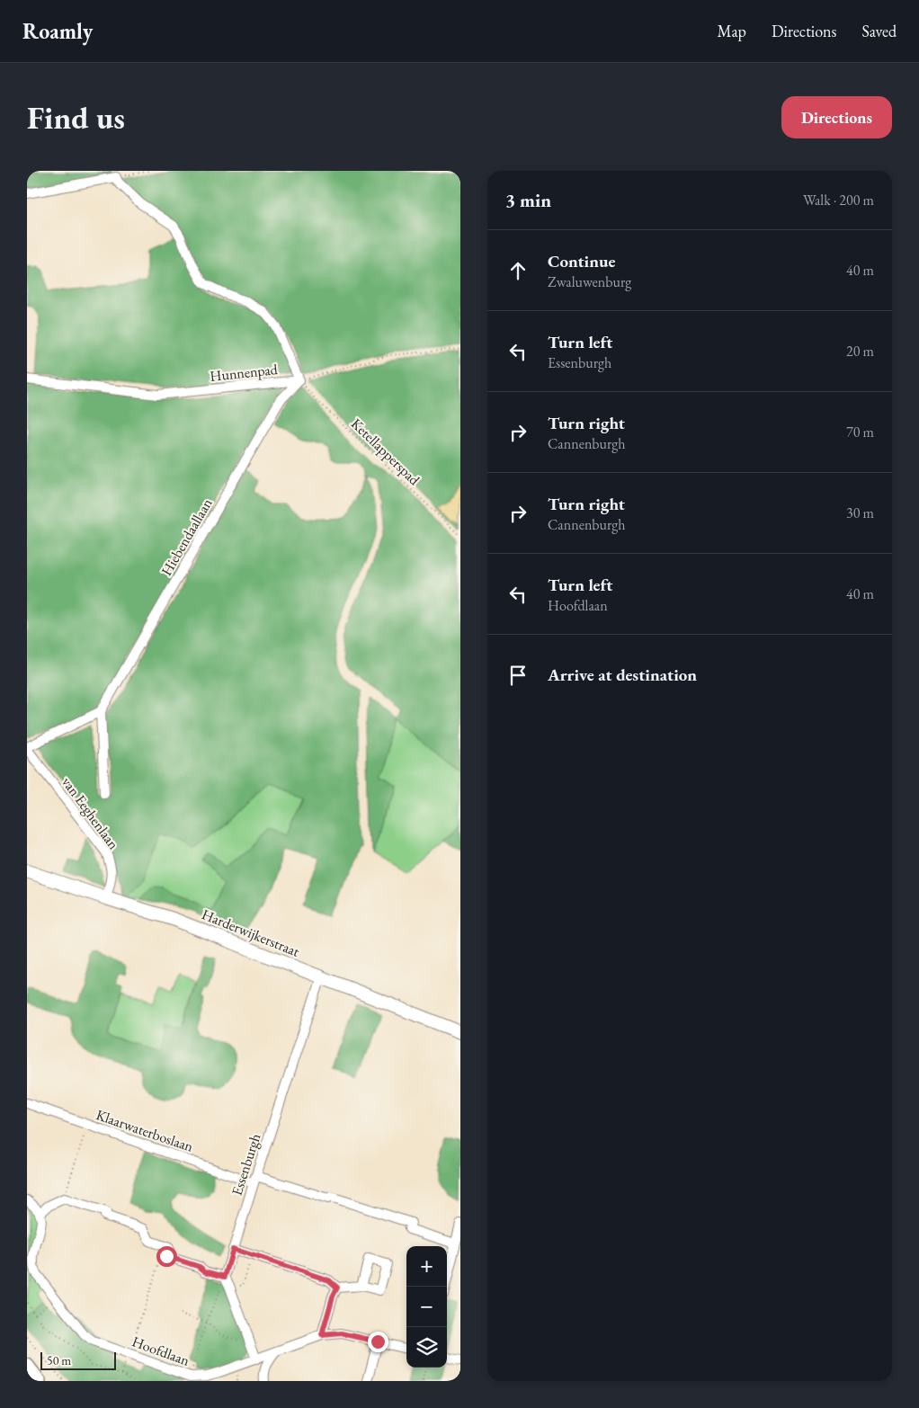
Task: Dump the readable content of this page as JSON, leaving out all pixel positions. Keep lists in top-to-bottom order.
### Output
{
  "streets": {
    "main road": ["Harderwijkerstraat"],
    "street": [
      "Hunnenpad",
      "Hiebendaallaan",
      "van Eeghenlaan",
      "Klaarwaterboslaan",
      "Essenburgh",
      "Hoofdlaan"
    ],
    "path": ["Ketellapperspad"]
  },
  "crossings": [
    ["Hunnenpad", "Ketellapperspad"],
    ["Hunnenpad", "Hiebendaallaan"],
    ["Ketellapperspad", "Hiebendaallaan"],
    ["van Eeghenlaan", "Harderwijkerstraat"],
    ["Harderwijkerstraat", "Essenburgh"],
    ["Klaarwaterboslaan", "Essenburgh"]
  ],
  "scale_bar": "50 m",
  "page": {
    "header": "Roamly",
    "nav": ["Map", "Directions", "Saved"],
    "buttons": "Directions",
    "title": "Find us",
    "heading": ["3 min", "Walk · 200 m"],
    "list": [
      ["Continue", "Zwaluwenburg", "40 m"],
      ["Turn left", "Essenburgh", "20 m"],
      ["Turn right", "Cannenburgh", "70 m"],
      ["Turn right", "Cannenburgh", "30 m"],
      ["Turn left", "Hoofdlaan", "40 m"],
      "Arrive at destination"
    ],
    "map_buttons": ["+", "−"],
    "scale": "50 m"
  }
}
